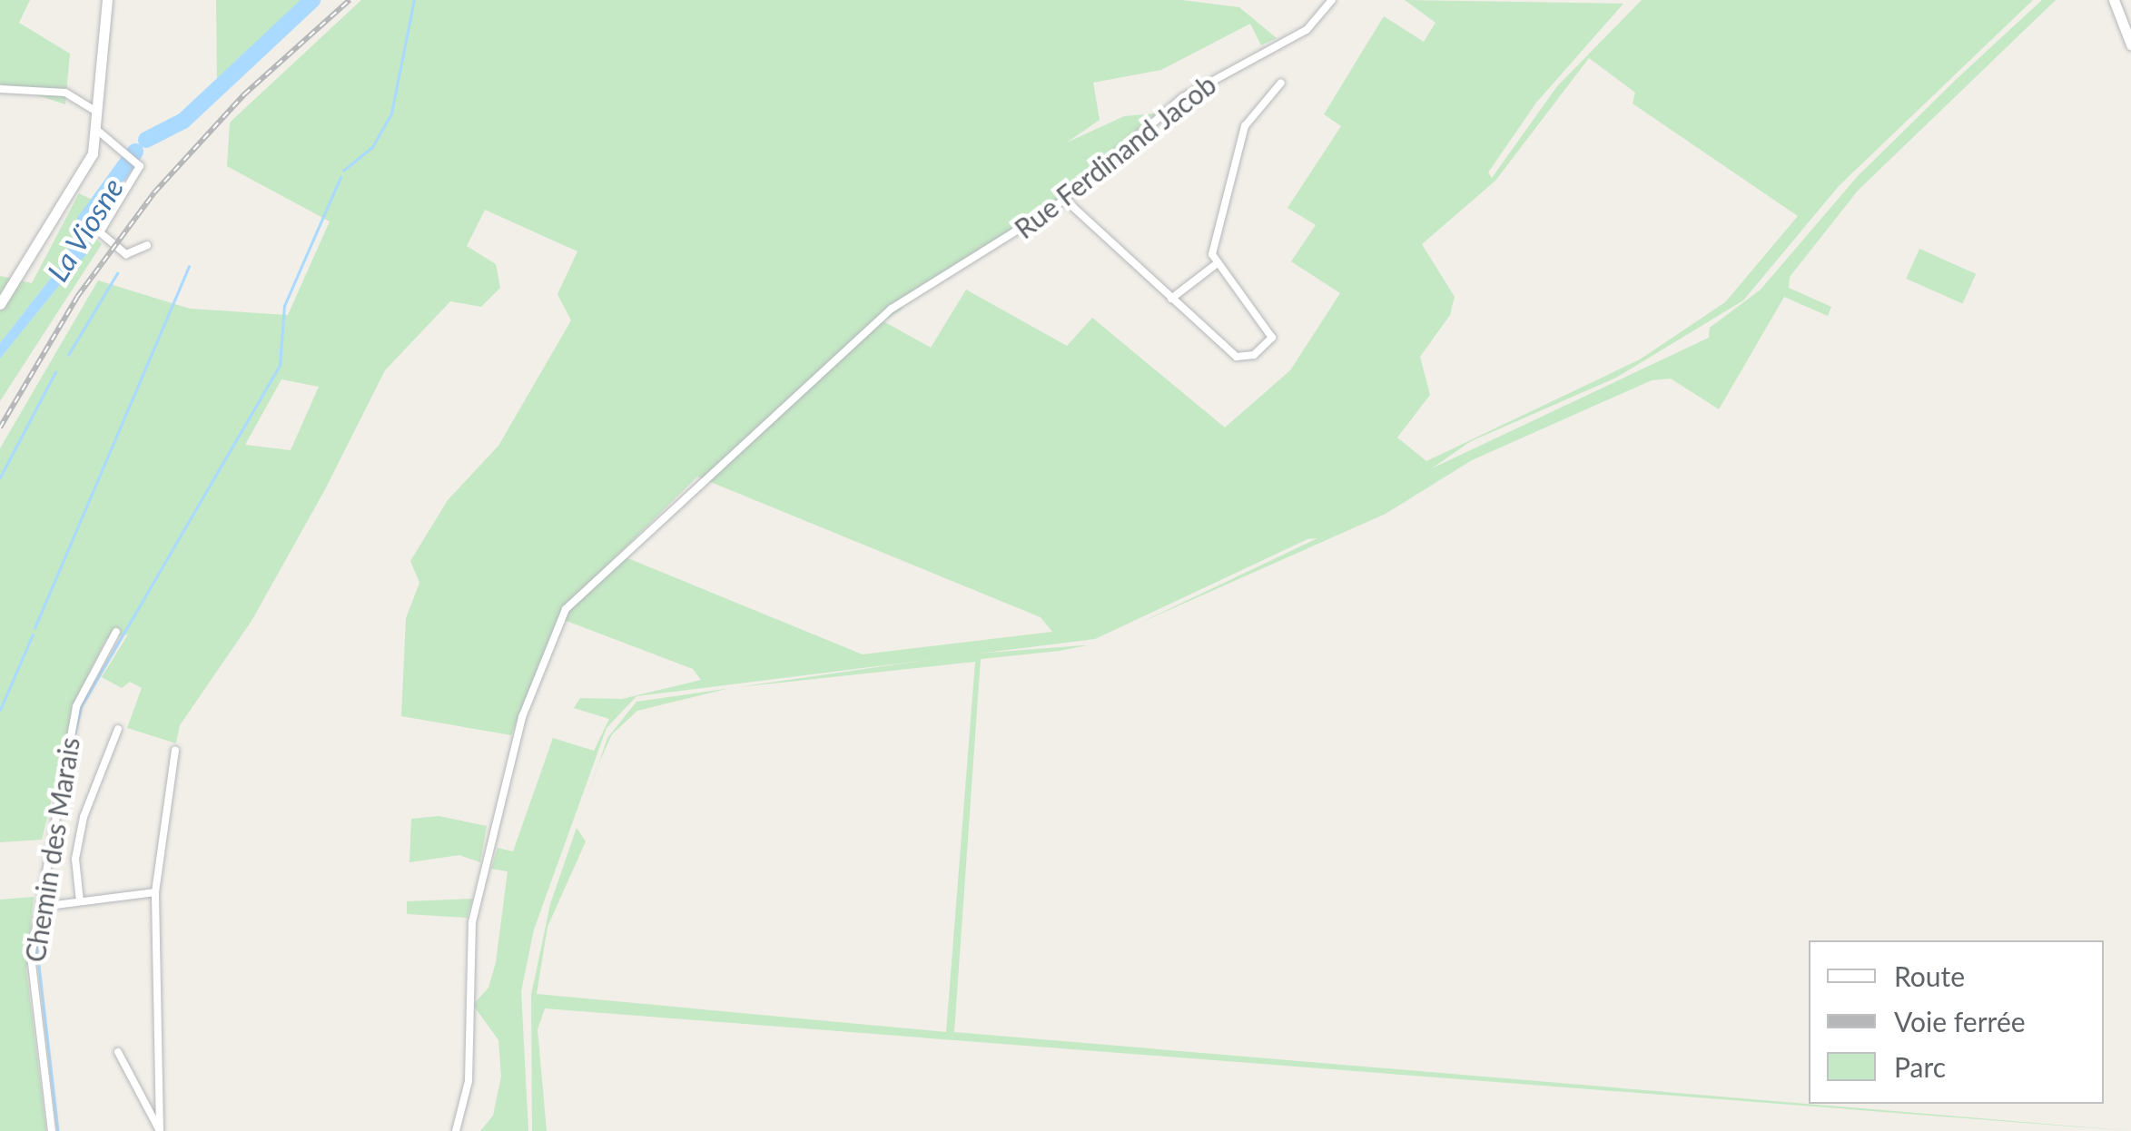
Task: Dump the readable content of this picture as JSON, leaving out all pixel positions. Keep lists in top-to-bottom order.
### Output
{
  "streets": {
    "street": ["Rue Ferdinand Jacob", "Chemin des Marais"]
  },
  "water": ["La Viosne"],
  "legend": ["Route", "Voie ferrée", "Parc"]
}
